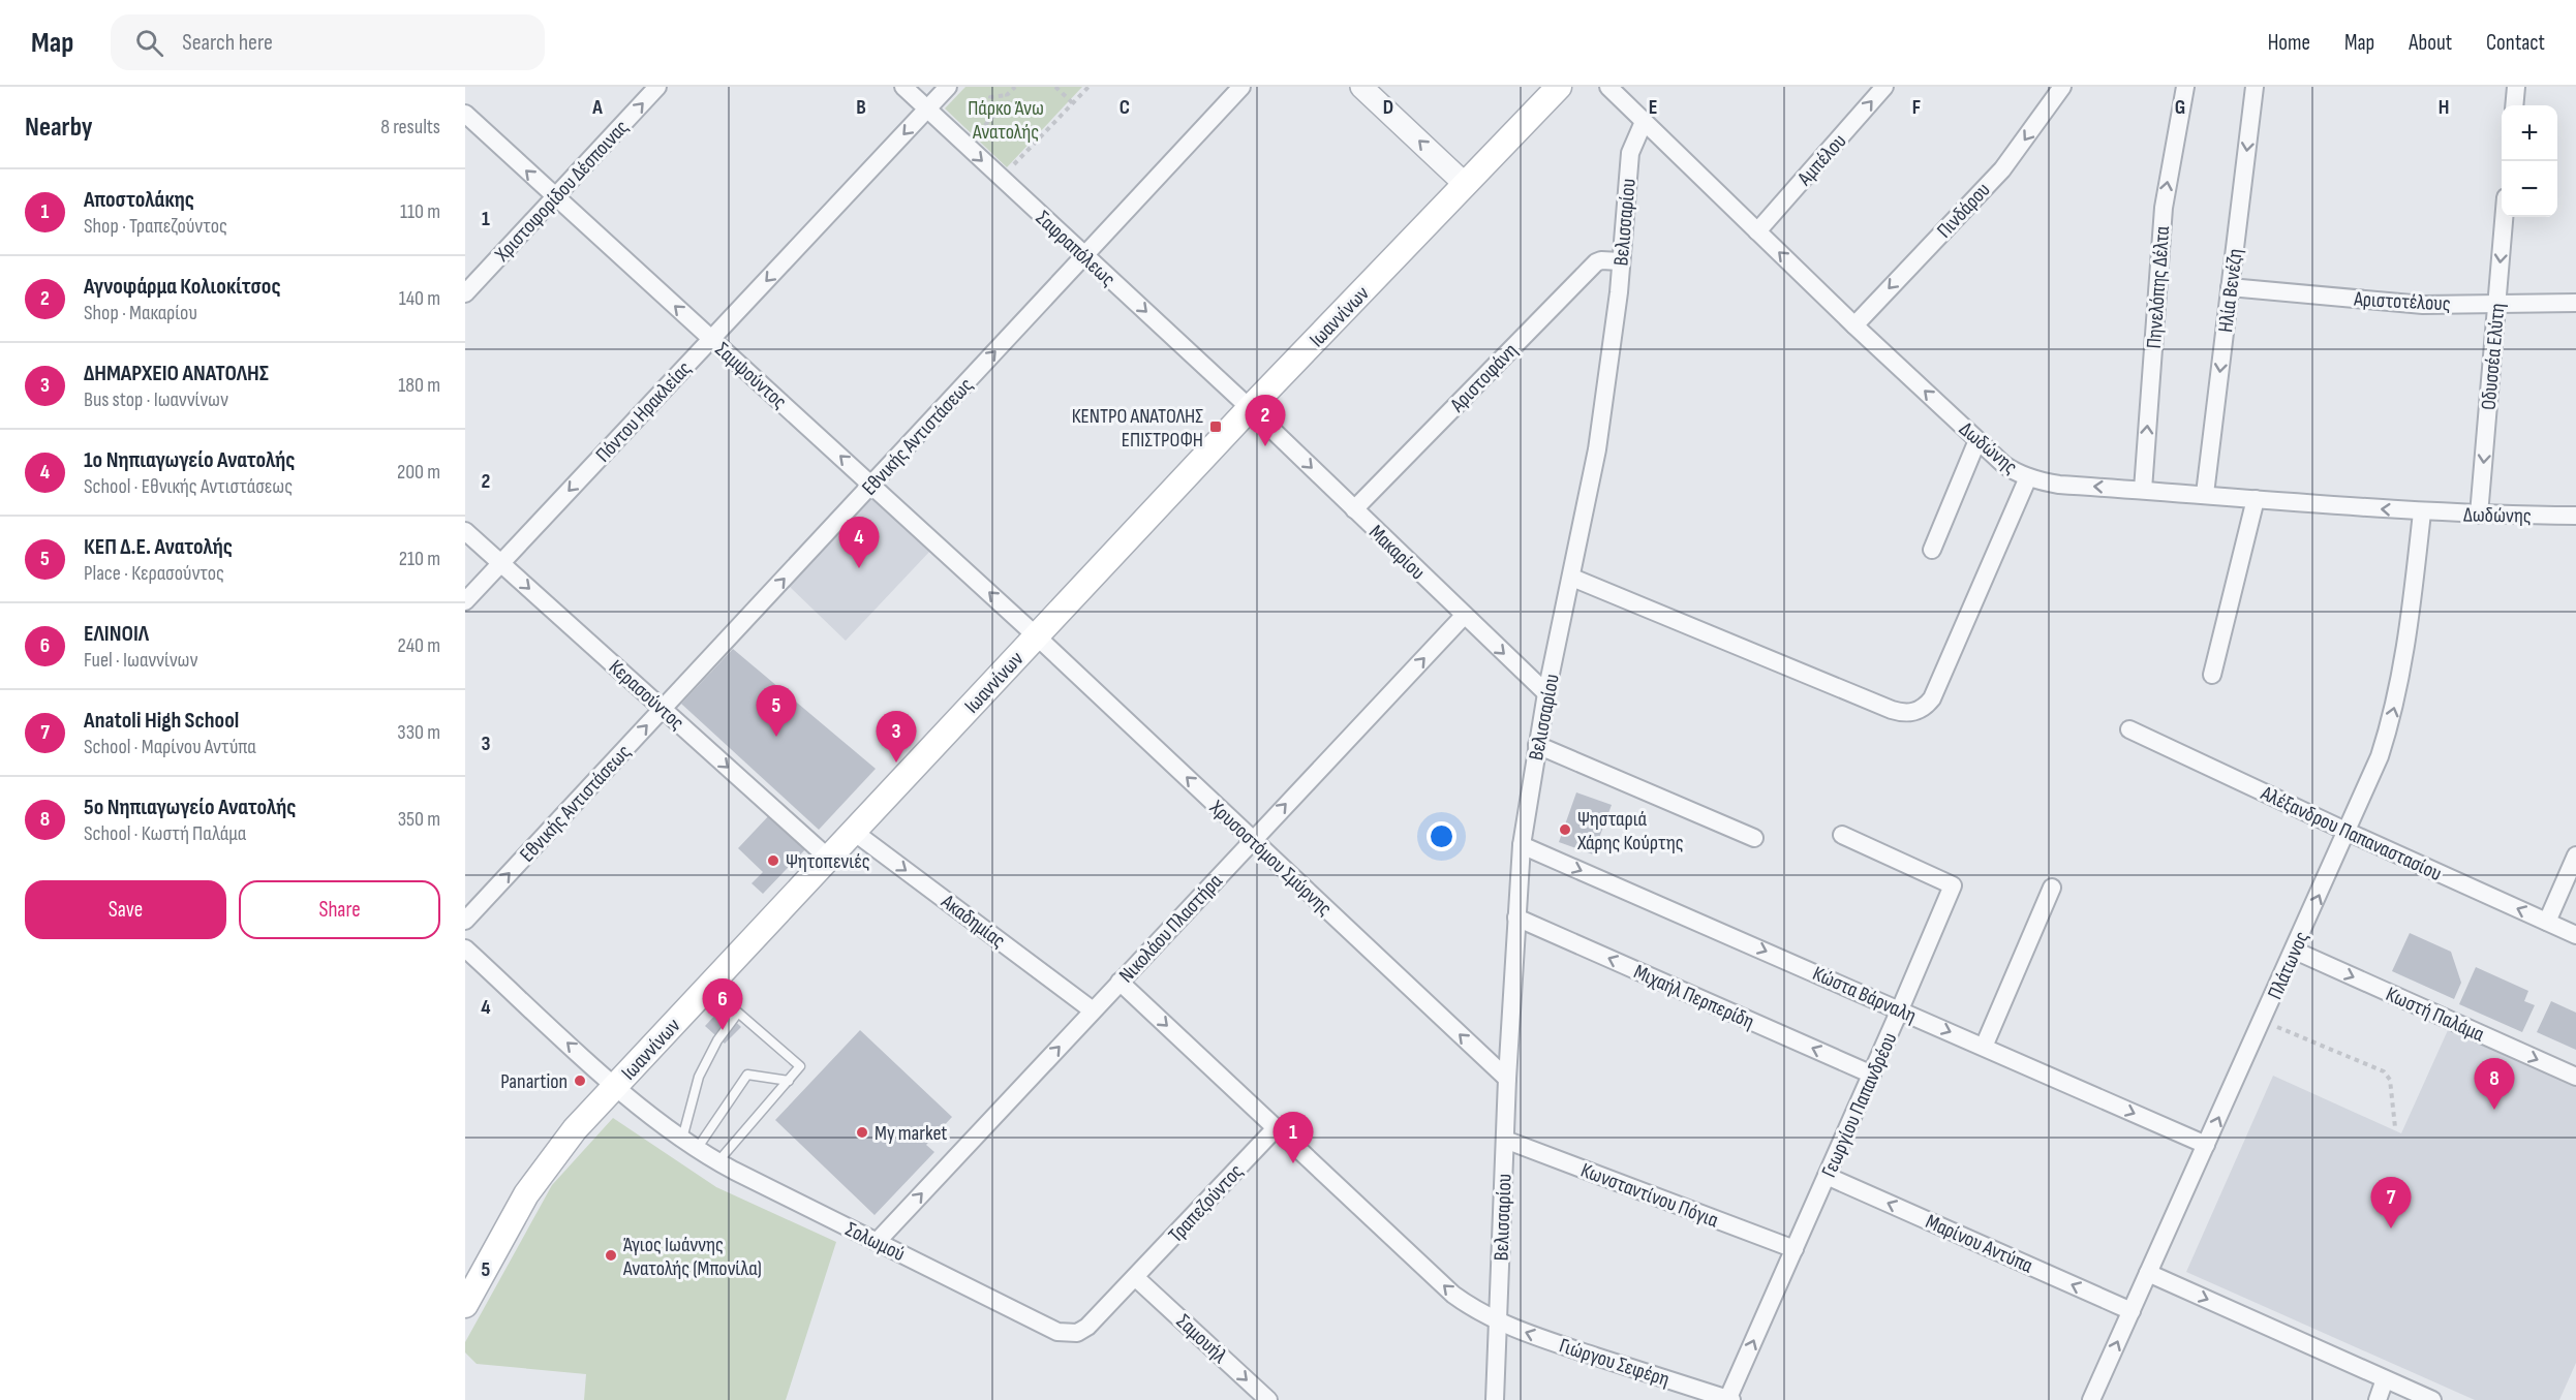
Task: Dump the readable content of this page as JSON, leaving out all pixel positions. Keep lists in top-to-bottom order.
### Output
{
  "streets": {
    "main road": ["Ιωαννίνων"],
    "street": [
      "Αμπέλου",
      "Χριστοφορίδου Δέσποινας",
      "Πινδάρου",
      "Βελισσαρίου",
      "Σαφραπόλεως",
      "Πηνελόπης Δέλτα",
      "Ηλία Βενέζη",
      "Αριστοτέλους",
      "Οδυσσέα Ελύτη",
      "Σαμψούντος",
      "Αριστοφάνη",
      "Πόντου Ηρακλείας",
      "Εθνικής Αντιστάσεως",
      "Δωδώνης",
      "Μακαρίου",
      "Κερασούντος",
      "Αλέξανδρου Παπαναστασίου",
      "Χρυσοστόμου Σμύρνης",
      "Ακαδημίας",
      "Νικολάου Πλαστήρα",
      "Πλάτωνος",
      "Κώστα Βάρναλη",
      "Μιχαήλ Περπερίδη",
      "Κωστή Παλάμα",
      "Γεωργίου Παπανδρέου",
      "Κωνσταντίνου Πόγια",
      "Τραπεζούντος",
      "Σολωμού",
      "Μαρίνου Αντύπα",
      "Σαμουήλ",
      "Γιώργου Σεφέρη"
    ]
  },
  "crossings": [
    ["Αμπέλου", "Δωδώνης"],
    ["Χριστοφορίδου Δέσποινας", "Σαμψούντος"],
    ["Πινδάρου", "Δωδώνης"],
    ["Βελισσαρίου", "Αριστοφάνη"],
    ["Βελισσαρίου", "Δωδώνης"],
    ["Βελισσαρίου", "Μακαρίου"],
    ["Βελισσαρίου", "Χρυσοστόμου Σμύρνης"],
    ["Βελισσαρίου", "Κώστα Βάρναλη"],
    ["Βελισσαρίου", "Μιχαήλ Περπερίδη"],
    ["Βελισσαρίου", "Κωνσταντίνου Πόγια"],
    ["Βελισσαρίου", "Γιώργου Σεφέρη"],
    ["Σαφραπόλεως", "Ιωαννίνων"],
    ["Σαφραπόλεως", "Πόντου Ηρακλείας"],
    ["Σαφραπόλεως", "Εθνικής Αντιστάσεως"],
    ["Σαφραπόλεως", "Μακαρίου"],
    ["Πηνελόπης Δέλτα", "Δωδώνης"],
    ["Ηλία Βενέζη", "Αριστοτέλους"],
    ["Ηλία Βενέζη", "Δωδώνης"],
    ["Αριστοτέλους", "Οδυσσέα Ελύτη"],
    ["Ιωαννίνων", "Σαμψούντος"],
    ["Ιωαννίνων", "Μακαρίου"],
    ["Ιωαννίνων", "Κερασούντος"],
    ["Ιωαννίνων", "Χρυσοστόμου Σμύρνης"],
    ["Ιωαννίνων", "Ακαδημίας"],
    ["Ιωαννίνων", "Σολωμού"],
    ["Οδυσσέα Ελύτη", "Δωδώνης"],
    ["Σαμψούντος", "Πόντου Ηρακλείας"],
    ["Σαμψούντος", "Εθνικής Αντιστάσεως"],
    ["Σαμψούντος", "Χρυσοστόμου Σμύρνης"],
    ["Αριστοφάνη", "Μακαρίου"],
    ["Πόντου Ηρακλείας", "Κερασούντος"],
    ["Εθνικής Αντιστάσεως", "Κερασούντος"],
    ["Δωδώνης", "Πλάτωνος"],
    ["Μακαρίου", "Νικολάου Πλαστήρα"],
    ["Αλέξανδρου Παπαναστασίου", "Πλάτωνος"],
    ["Χρυσοστόμου Σμύρνης", "Νικολάου Πλαστήρα"],
    ["Ακαδημίας", "Νικολάου Πλαστήρα"],
    ["Νικολάου Πλαστήρα", "Σολωμού"],
    ["Νικολάου Πλαστήρα", "Γιώργου Σεφέρη"],
    ["Πλάτωνος", "Κώστα Βάρναλη"],
    ["Πλάτωνος", "Κωστή Παλάμα"],
    ["Πλάτωνος", "Μαρίνου Αντύπα"],
    ["Κώστα Βάρναλη", "Γεωργίου Παπανδρέου"],
    ["Μιχαήλ Περπερίδη", "Γεωργίου Παπανδρέου"],
    ["Γεωργίου Παπανδρέου", "Κωνσταντίνου Πόγια"],
    ["Γεωργίου Παπανδρέου", "Μαρίνου Αντύπα"],
    ["Γεωργίου Παπανδρέου", "Γιώργου Σεφέρη"],
    ["Τραπεζούντος", "Σολωμού"],
    ["Τραπεζούντος", "Σαμουήλ"],
    ["Τραπεζούντος", "Γιώργου Σεφέρη"],
    ["Σολωμού", "Σαμουήλ"]
  ],
  "one_way": [
    "Αμπέλου",
    "Χριστοφορίδου Δέσποινας",
    "Πινδάρου",
    "Σαφραπόλεως",
    "Πηνελόπης Δέλτα",
    "Ηλία Βενέζη",
    "Οδυσσέα Ελύτη",
    "Σαμψούντος",
    "Πόντου Ηρακλείας",
    "Εθνικής Αντιστάσεως",
    "Δωδώνης",
    "Μακαρίου",
    "Κερασούντος",
    "Αλέξανδρου Παπαναστασίου",
    "Χρυσοστόμου Σμύρνης",
    "Ακαδημίας",
    "Νικολάου Πλαστήρα",
    "Πλάτωνος",
    "Κώστα Βάρναλη",
    "Μιχαήλ Περπερίδη",
    "Κωστή Παλάμα",
    "Μαρίνου Αντύπα",
    "Σαμουήλ"
  ],
  "parks": ["Πάρκο Άνω Ανατολής"],
  "places": {
    "transit": ["ΚΕΝΤΡΟ ΑΝΑΤΟΛΗΣ ΕΠΙΣΤΡΟΦΗ"],
    "other": [
      "Ψησταριά Χάρης Κούρτης",
      "Ψητοπενιές",
      "Panartion",
      "My market",
      "Άγιος Ιωάννης Ανατολής (Μπονίλα)"
    ]
  },
  "page": {
    "header": "Map",
    "search": "Search here",
    "nav": [
      "Home",
      "Map",
      "About",
      "Contact"
    ],
    "heading": ["Nearby", "8 results"],
    "map_buttons": ["+", "−"],
    "list": [
      {
        "mark": "1",
        "name": "Αποστολάκης",
        "note": "Shop · Τραπεζούντος",
        "value": "110 m"
      },
      {
        "mark": "2",
        "name": "Αγνοφάρμα Κολιοκίτσος",
        "note": "Shop · Μακαρίου",
        "value": "140 m"
      },
      {
        "mark": "3",
        "name": "ΔΗΜΑΡΧΕΙΟ ΑΝΑΤΟΛΗΣ",
        "note": "Bus stop · Ιωαννίνων",
        "value": "180 m"
      },
      {
        "mark": "4",
        "name": "1ο Νηπιαγωγείο Ανατολής",
        "note": "School · Εθνικής Αντιστάσεως",
        "value": "200 m"
      },
      {
        "mark": "5",
        "name": "ΚΕΠ Δ.Ε. Ανατολής",
        "note": "Place · Κερασούντος",
        "value": "210 m"
      },
      {
        "mark": "6",
        "name": "ΕΛΙΝΟΙΛ",
        "note": "Fuel · Ιωαννίνων",
        "value": "240 m"
      },
      {
        "mark": "7",
        "name": "Anatoli High School",
        "note": "School · Μαρίνου Αντύπα",
        "value": "330 m"
      },
      {
        "mark": "8",
        "name": "5ο Νηπιαγωγείο Ανατολής",
        "note": "School · Κωστή Παλάμα",
        "value": "350 m"
      }
    ],
    "pins": [
      "2",
      "4",
      "5",
      "3",
      "6",
      "8",
      "1",
      "7"
    ],
    "buttons": ["Save", "Share"]
  },
  "grid": {
    "columns": [
      "A",
      "B",
      "C",
      "D",
      "E",
      "F",
      "G",
      "H"
    ],
    "rows": [
      "1",
      "2",
      "3",
      "4",
      "5"
    ]
  }
}
